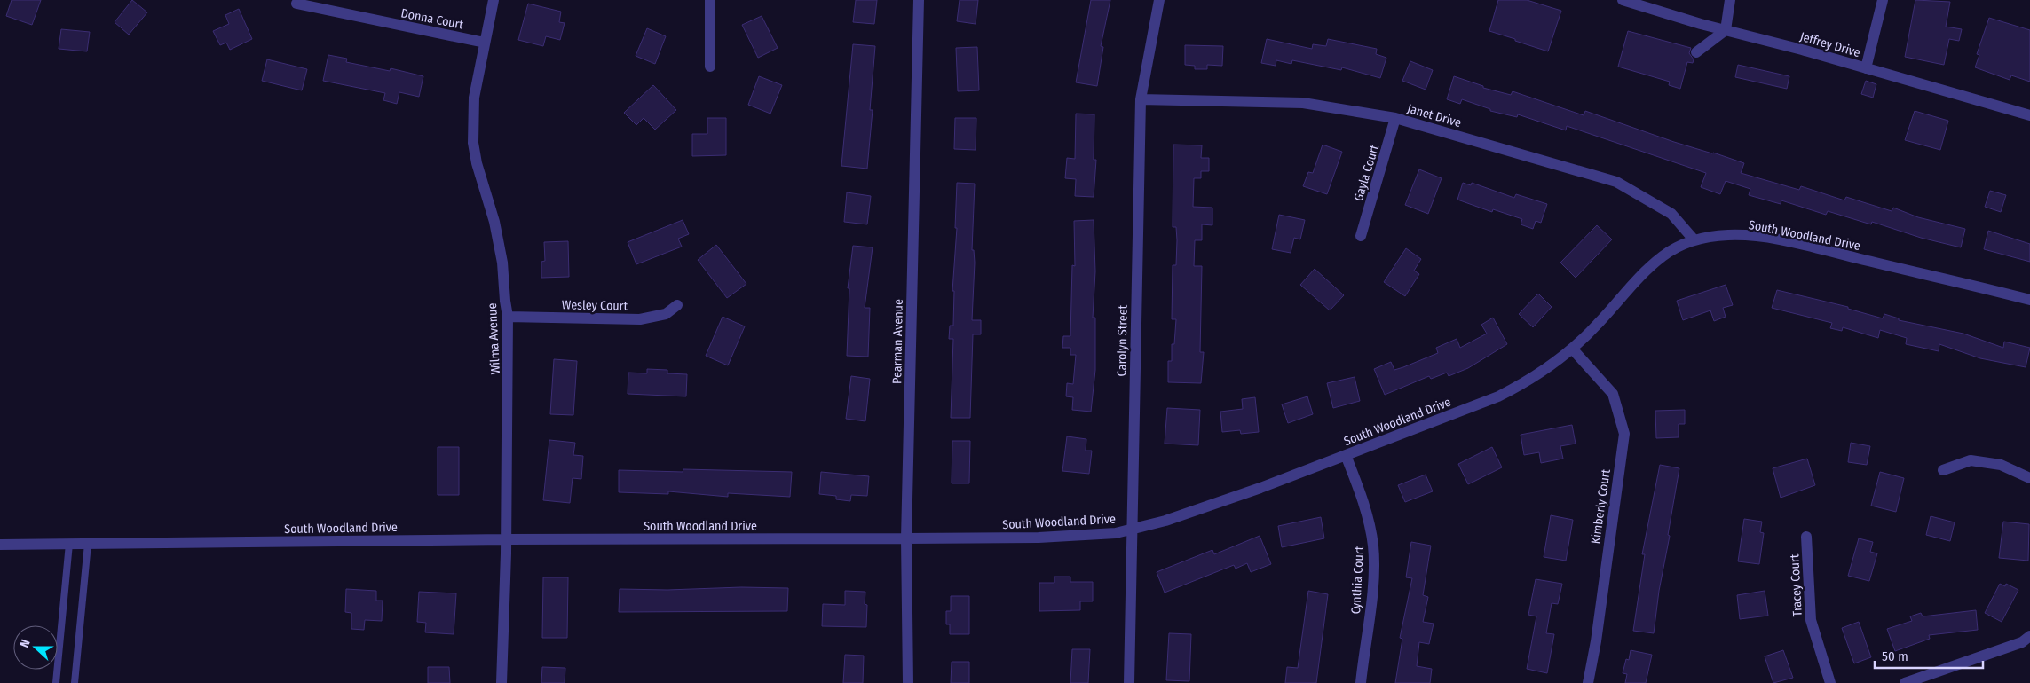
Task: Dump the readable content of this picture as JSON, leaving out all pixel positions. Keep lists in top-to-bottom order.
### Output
{
  "streets": {
    "street": [
      "Donna Court",
      "Jeffrey Drive",
      "Janet Drive",
      "Gayla Court",
      "South Woodland Drive",
      "Wesley Court",
      "Wilma Avenue",
      "Carolyn Street",
      "Pearman Avenue",
      "Kimberly Court",
      "Cynthia Court",
      "Tracey Court"
    ]
  },
  "crossings": [
    ["Donna Court", "Wilma Avenue"],
    ["Janet Drive", "Gayla Court"],
    ["Janet Drive", "South Woodland Drive"],
    ["Janet Drive", "Carolyn Street"],
    ["South Woodland Drive", "Wilma Avenue"],
    ["South Woodland Drive", "Carolyn Street"],
    ["South Woodland Drive", "Pearman Avenue"],
    ["South Woodland Drive", "Kimberly Court"],
    ["South Woodland Drive", "Cynthia Court"],
    ["Wesley Court", "Wilma Avenue"]
  ],
  "scale_bar": "50 m",
  "north": "left"
}
